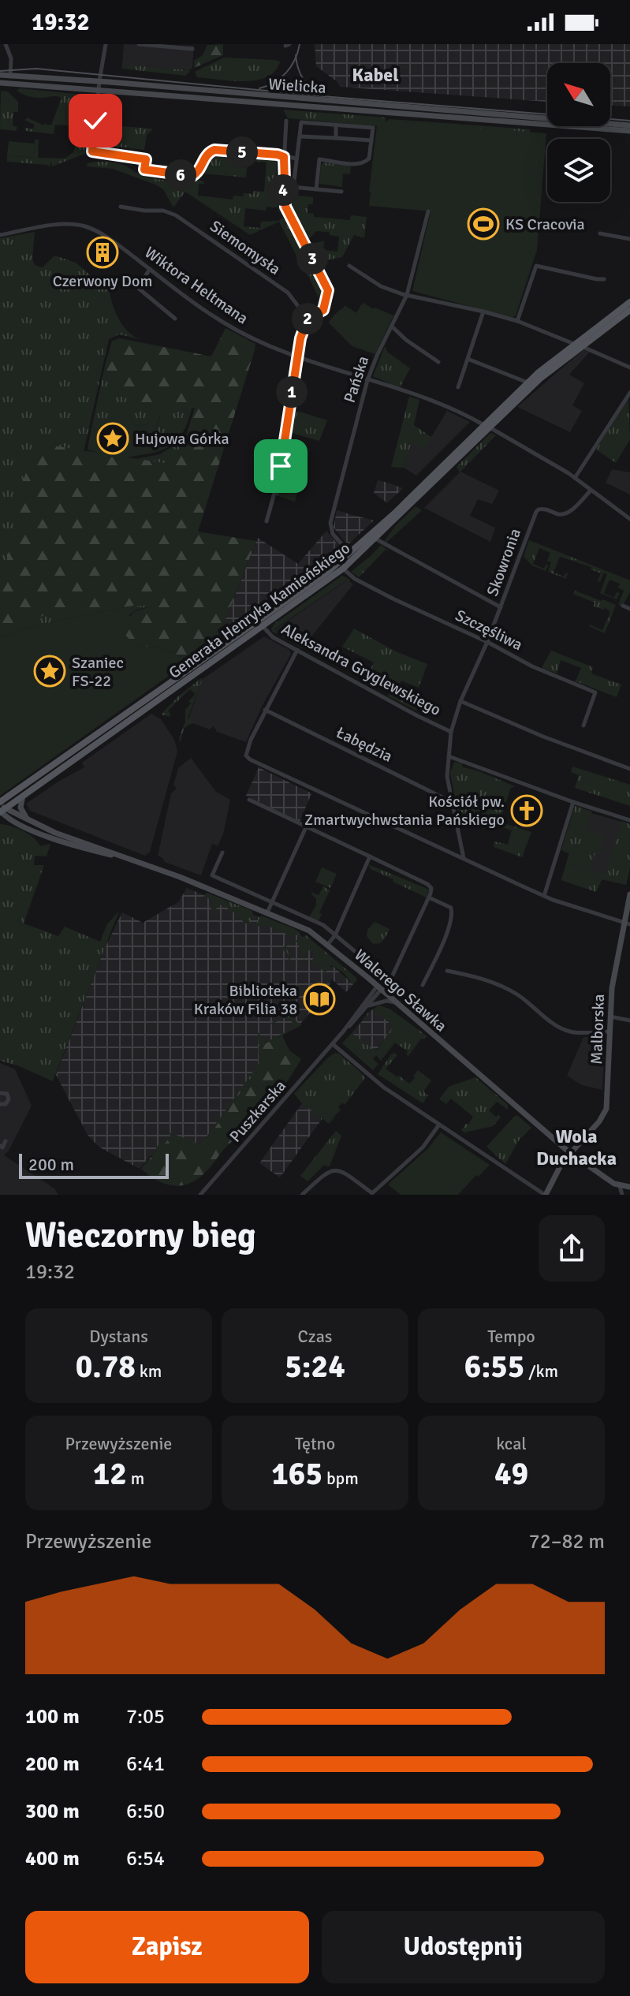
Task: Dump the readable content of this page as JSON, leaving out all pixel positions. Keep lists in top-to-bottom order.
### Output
{
  "streets": {
    "main road": [
      "Wielicka",
      "Generała Henryka Kamieńskiego",
      "Walerego Sławka",
      "Malborska"
    ],
    "street": [
      "Siemomysła",
      "Wiktora Heltmana",
      "Pańska",
      "Skowronia",
      "Szczęśliwa",
      "Aleksandra Gryglewskiego",
      "Łabędzia",
      "Puszkarska"
    ]
  },
  "crossings": [
    ["Wiktora Heltmana", "Pańska"],
    ["Wiktora Heltmana", "Skowronia"],
    ["Wiktora Heltmana", "Generała Henryka Kamieńskiego"],
    ["Pańska", "Generała Henryka Kamieńskiego"],
    ["Skowronia", "Szczęśliwa"],
    ["Skowronia", "Aleksandra Gryglewskiego"],
    ["Skowronia", "Łabędzia"],
    ["Generała Henryka Kamieńskiego", "Szczęśliwa"],
    ["Generała Henryka Kamieńskiego", "Aleksandra Gryglewskiego"],
    ["Generała Henryka Kamieńskiego", "Walerego Sławka"],
    ["Walerego Sławka", "Malborska"]
  ],
  "districts": ["Kabel", "Wola Duchacka"],
  "places": {
    "sports": ["KS Cracovia"],
    "building": ["Czerwony Dom"],
    "place": ["Hujowa Górka", "Szaniec FS-22"],
    "church": ["Kościół pw. Zmartwychwstania Pańskiego"],
    "library": ["Biblioteka Kraków Filia 38"]
  },
  "scale_bar": "200 m",
  "north": "top left",
  "page": {
    "status": "19:32",
    "pins": [
      "5",
      "6",
      "4",
      "3",
      "2",
      "1"
    ],
    "scale": "200 m",
    "heading": ["Wieczorny bieg", "19:32"],
    "stats": [
      ["Dystans", "0.78 km"],
      ["Czas", "5:24"],
      ["Tempo", "6:55 /km"],
      ["Przewyższenie", "12 m"],
      ["Tętno", "165 bpm"],
      ["kcal", "49"]
    ],
    "chart": ["Przewyższenie", "72–82 m"],
    "list": [
      {
        "name": "100 m",
        "note": "7:05"
      },
      {
        "name": "200 m",
        "note": "6:41"
      },
      {
        "name": "300 m",
        "note": "6:50"
      },
      {
        "name": "400 m",
        "note": "6:54"
      }
    ],
    "buttons": ["Zapisz", "Udostępnij"]
  }
}
